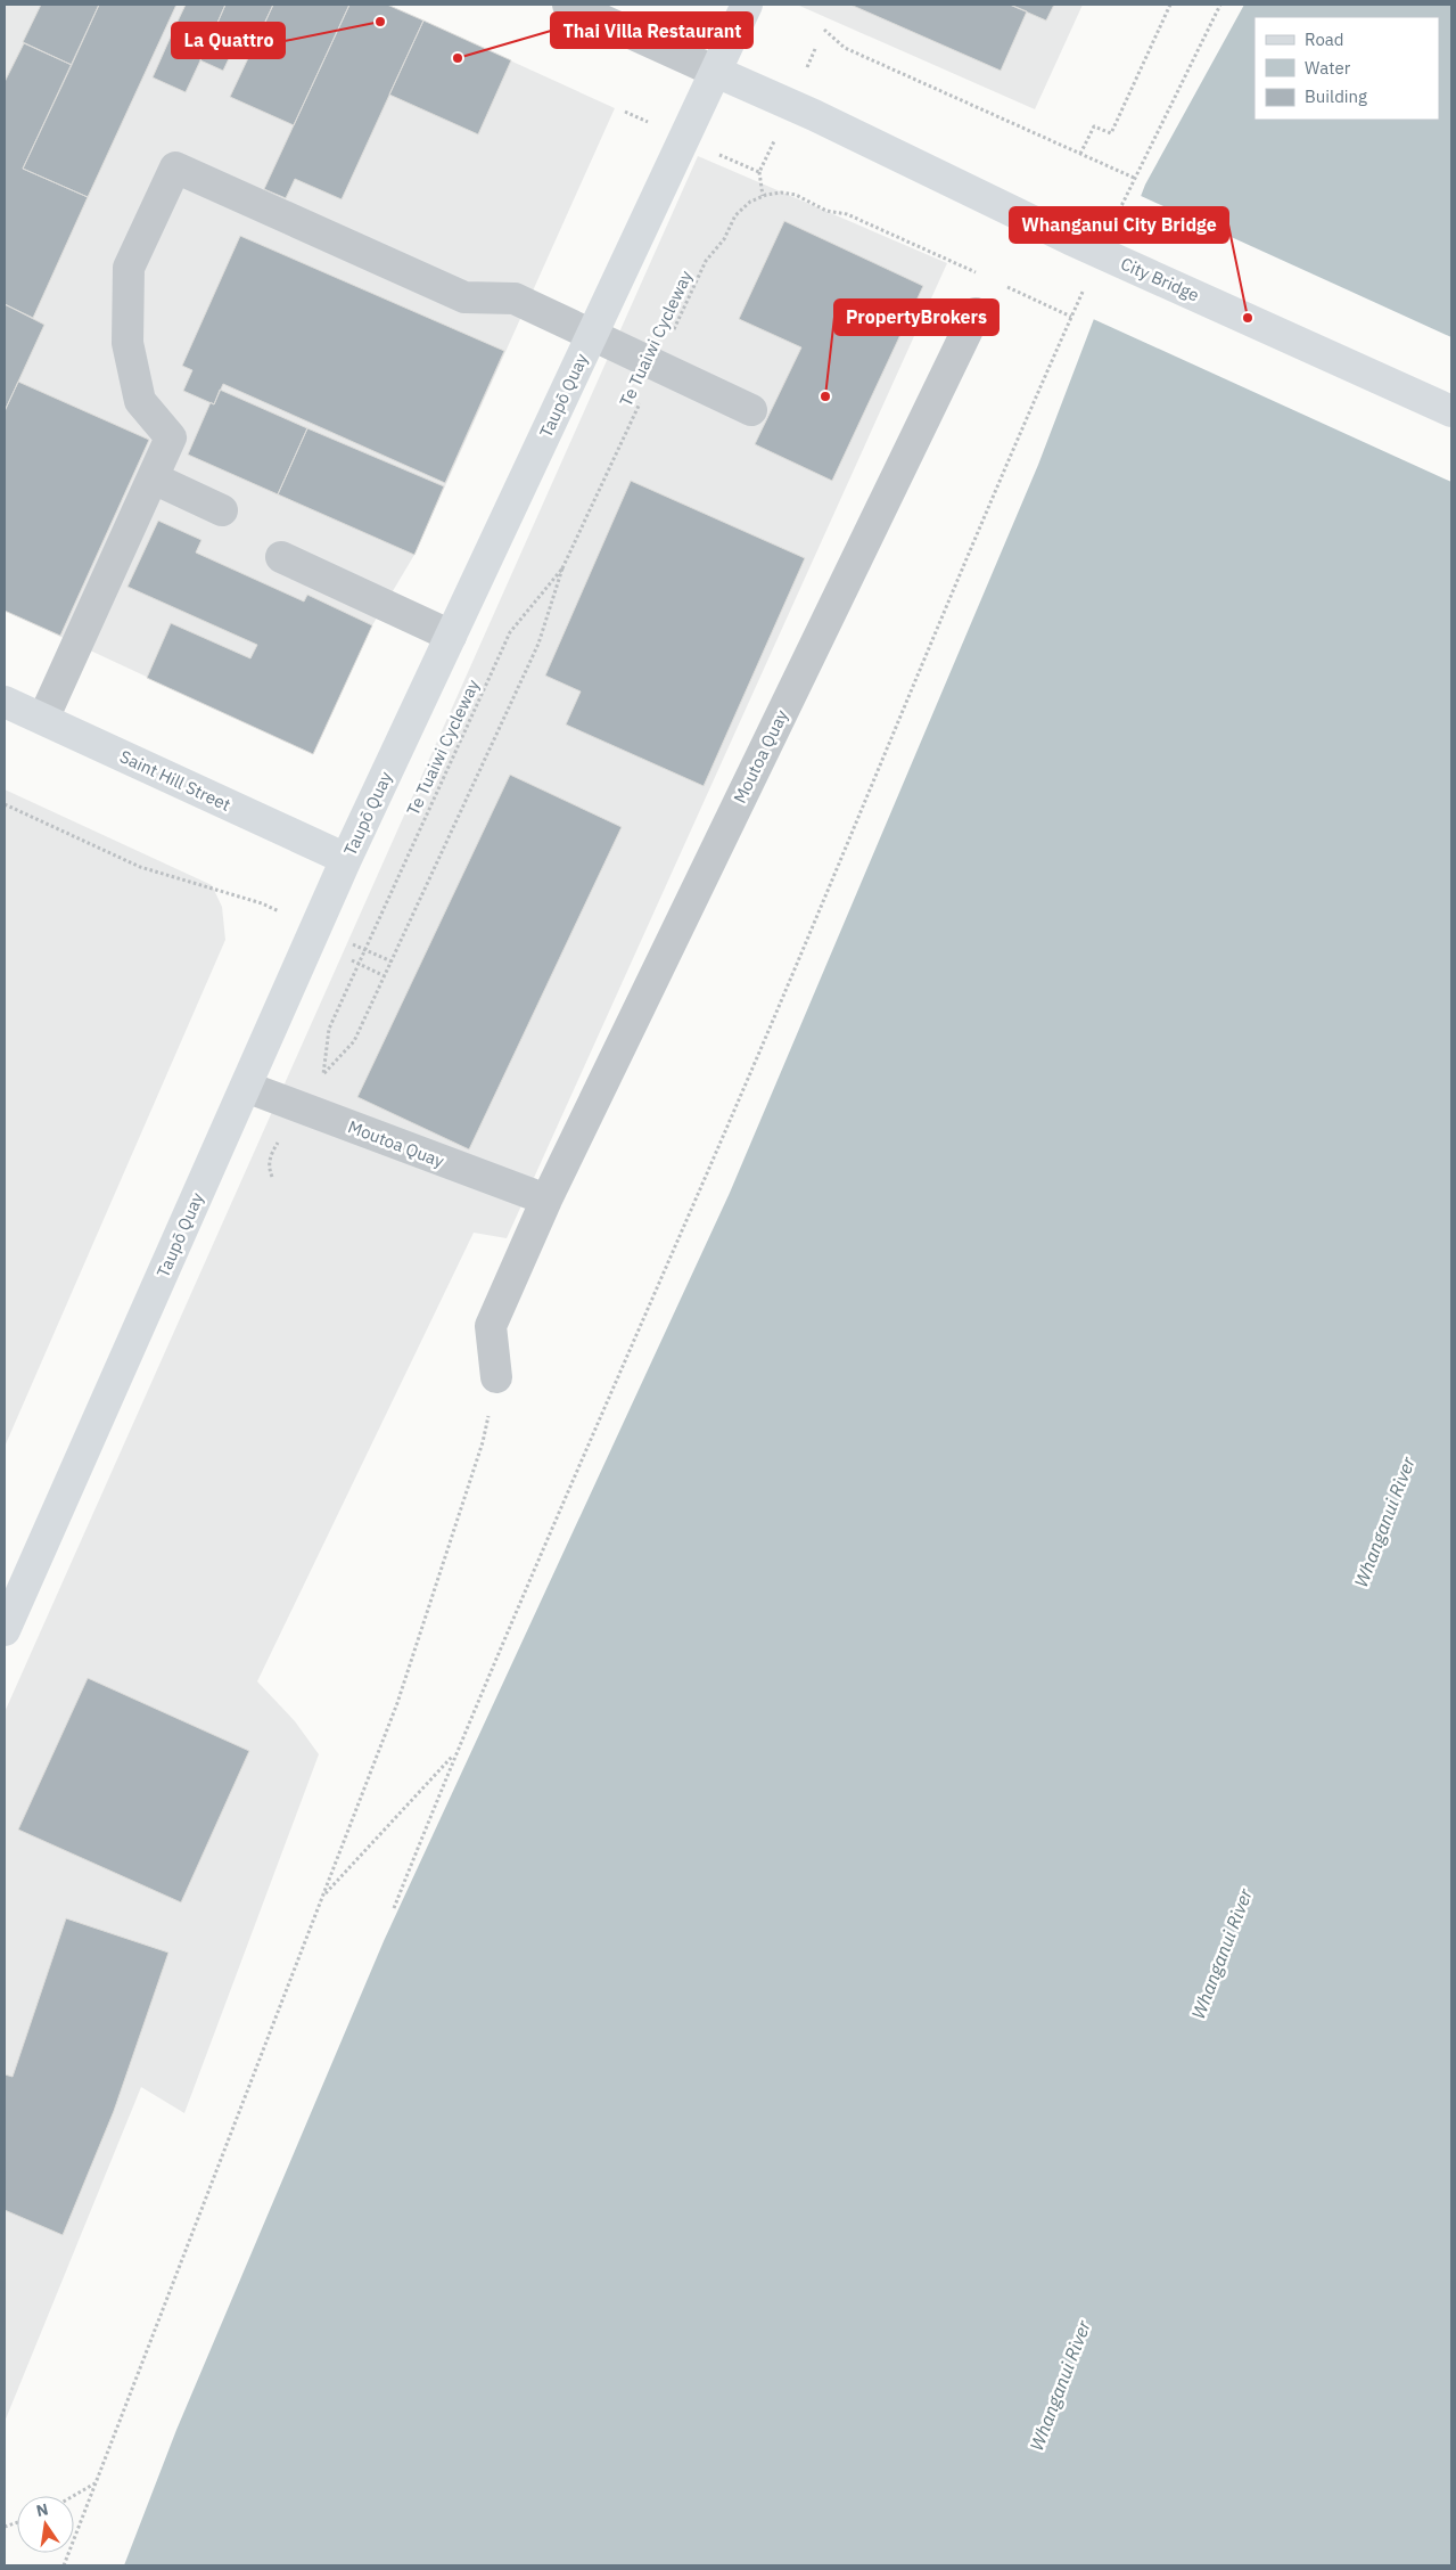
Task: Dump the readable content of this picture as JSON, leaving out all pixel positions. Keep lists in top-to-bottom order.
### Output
{
  "streets": {
    "main road": ["City Bridge", "Taupō Quay", "Saint Hill Street"],
    "street": ["Moutoa Quay"],
    "path": ["Te Tuaiwi Cycleway"]
  },
  "crossings": [
    ["City Bridge", "Taupō Quay"],
    ["Taupō Quay", "Moutoa Quay"],
    ["Taupō Quay", "Saint Hill Street"]
  ],
  "water": ["Whanganui River"],
  "places": [
    "La Quattro",
    "Thai Villa Restaurant",
    "Whanganui City Bridge",
    "PropertyBrokers"
  ],
  "legend": ["Road", "Water", "Building"],
  "north": "top"
}
